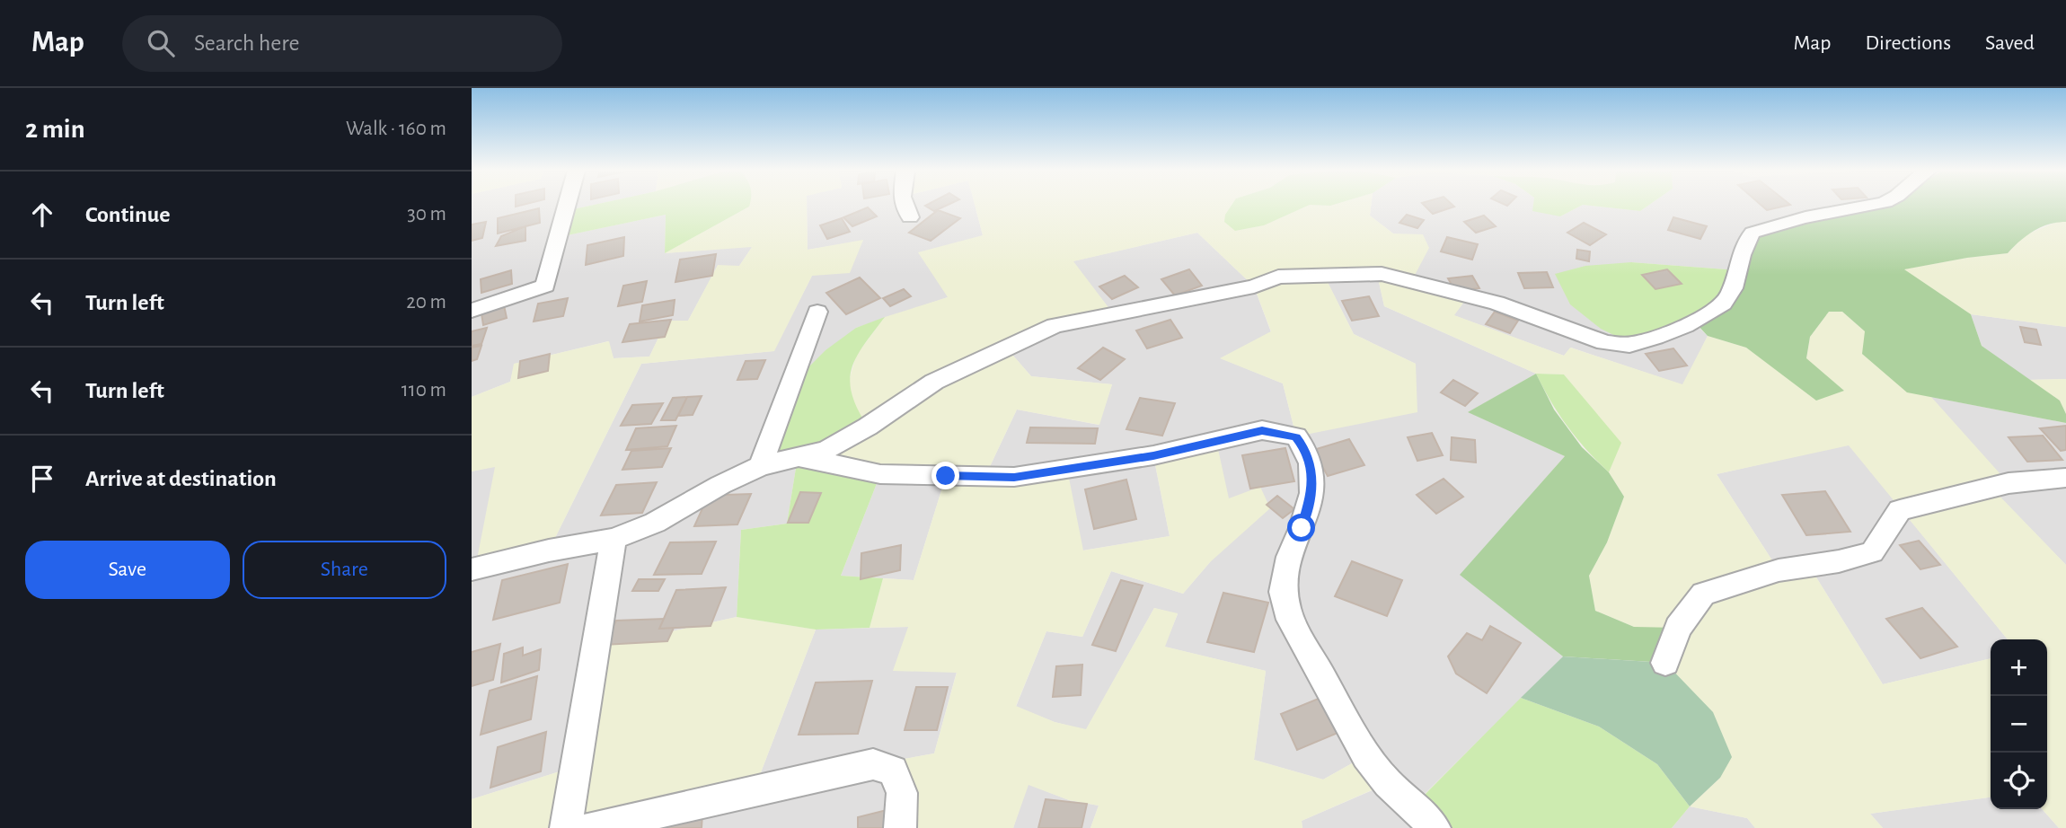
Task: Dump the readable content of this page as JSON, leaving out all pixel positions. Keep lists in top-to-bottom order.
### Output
{
  "page": {
    "header": "Map",
    "search": "Search here",
    "nav": ["Map", "Directions", "Saved"],
    "heading": ["2 min", "Walk · 160 m"],
    "list": [
      ["Continue", "30 m"],
      ["Turn left", "20 m"],
      ["Turn left", "110 m"],
      "Arrive at destination"
    ],
    "buttons": ["Save", "Share"],
    "map_buttons": ["+", "−"]
  }
}
